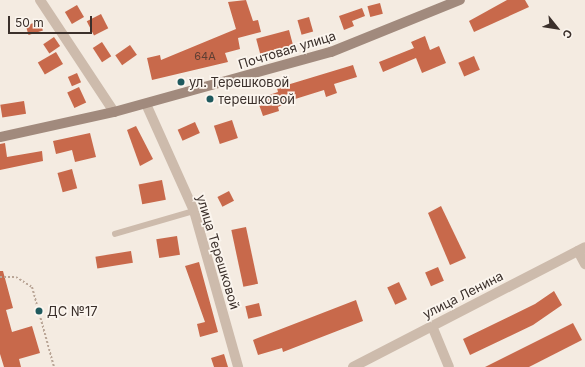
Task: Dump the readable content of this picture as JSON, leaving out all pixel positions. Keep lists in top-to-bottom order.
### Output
{
  "streets": {
    "main road": ["Почтовая улица"],
    "street": ["улица Терешковой", "улица Ленина"]
  },
  "crossings": [
    ["Почтовая улица", "улица Терешковой"]
  ],
  "places": ["ул. Терешковой", "терешковой", "ДС №17"],
  "house_numbers": ["64А"],
  "scale_bar": "50 m",
  "north": "bottom right"
}
